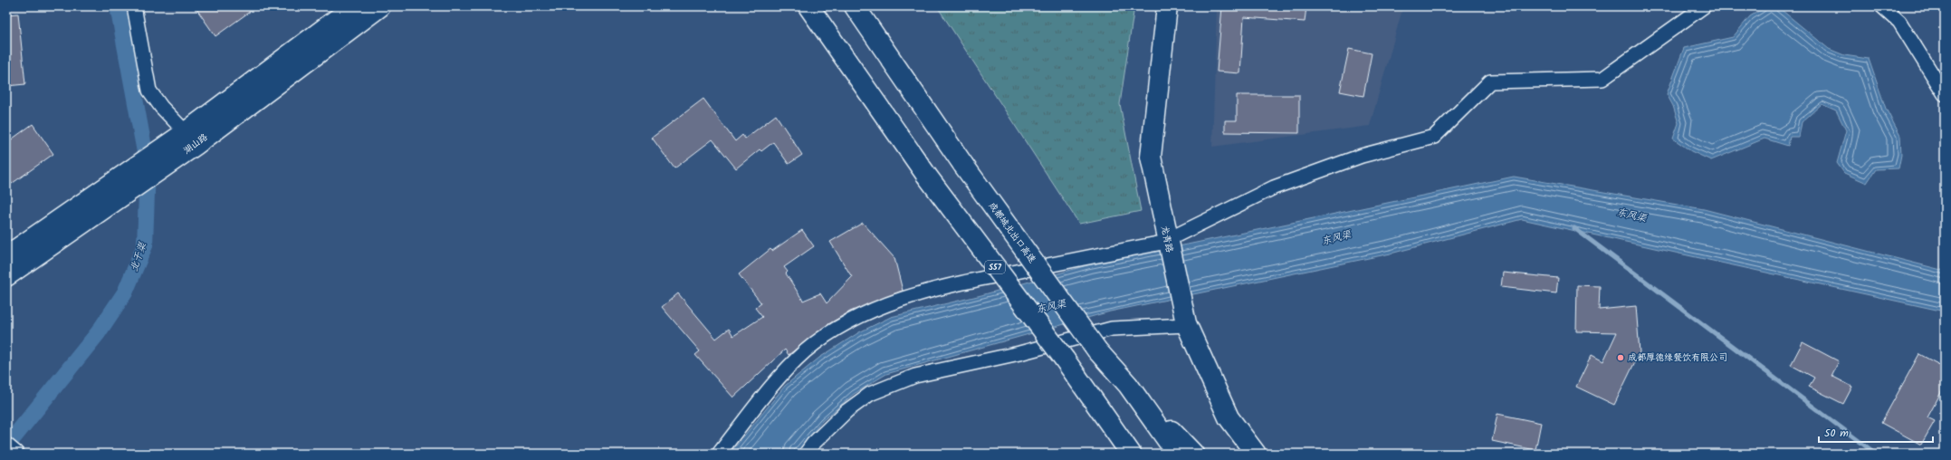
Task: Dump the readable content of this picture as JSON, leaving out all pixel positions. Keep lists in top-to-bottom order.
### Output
{
  "streets": {
    "main road": [
      "湖山路",
      "成都城北出口高速",
      "龙青路",
      "S57"
    ]
  },
  "water": ["东风渠", "北干渠"],
  "places": ["成都厚德缘餐饮有限公司"],
  "scale_bar": "50 m"
}
